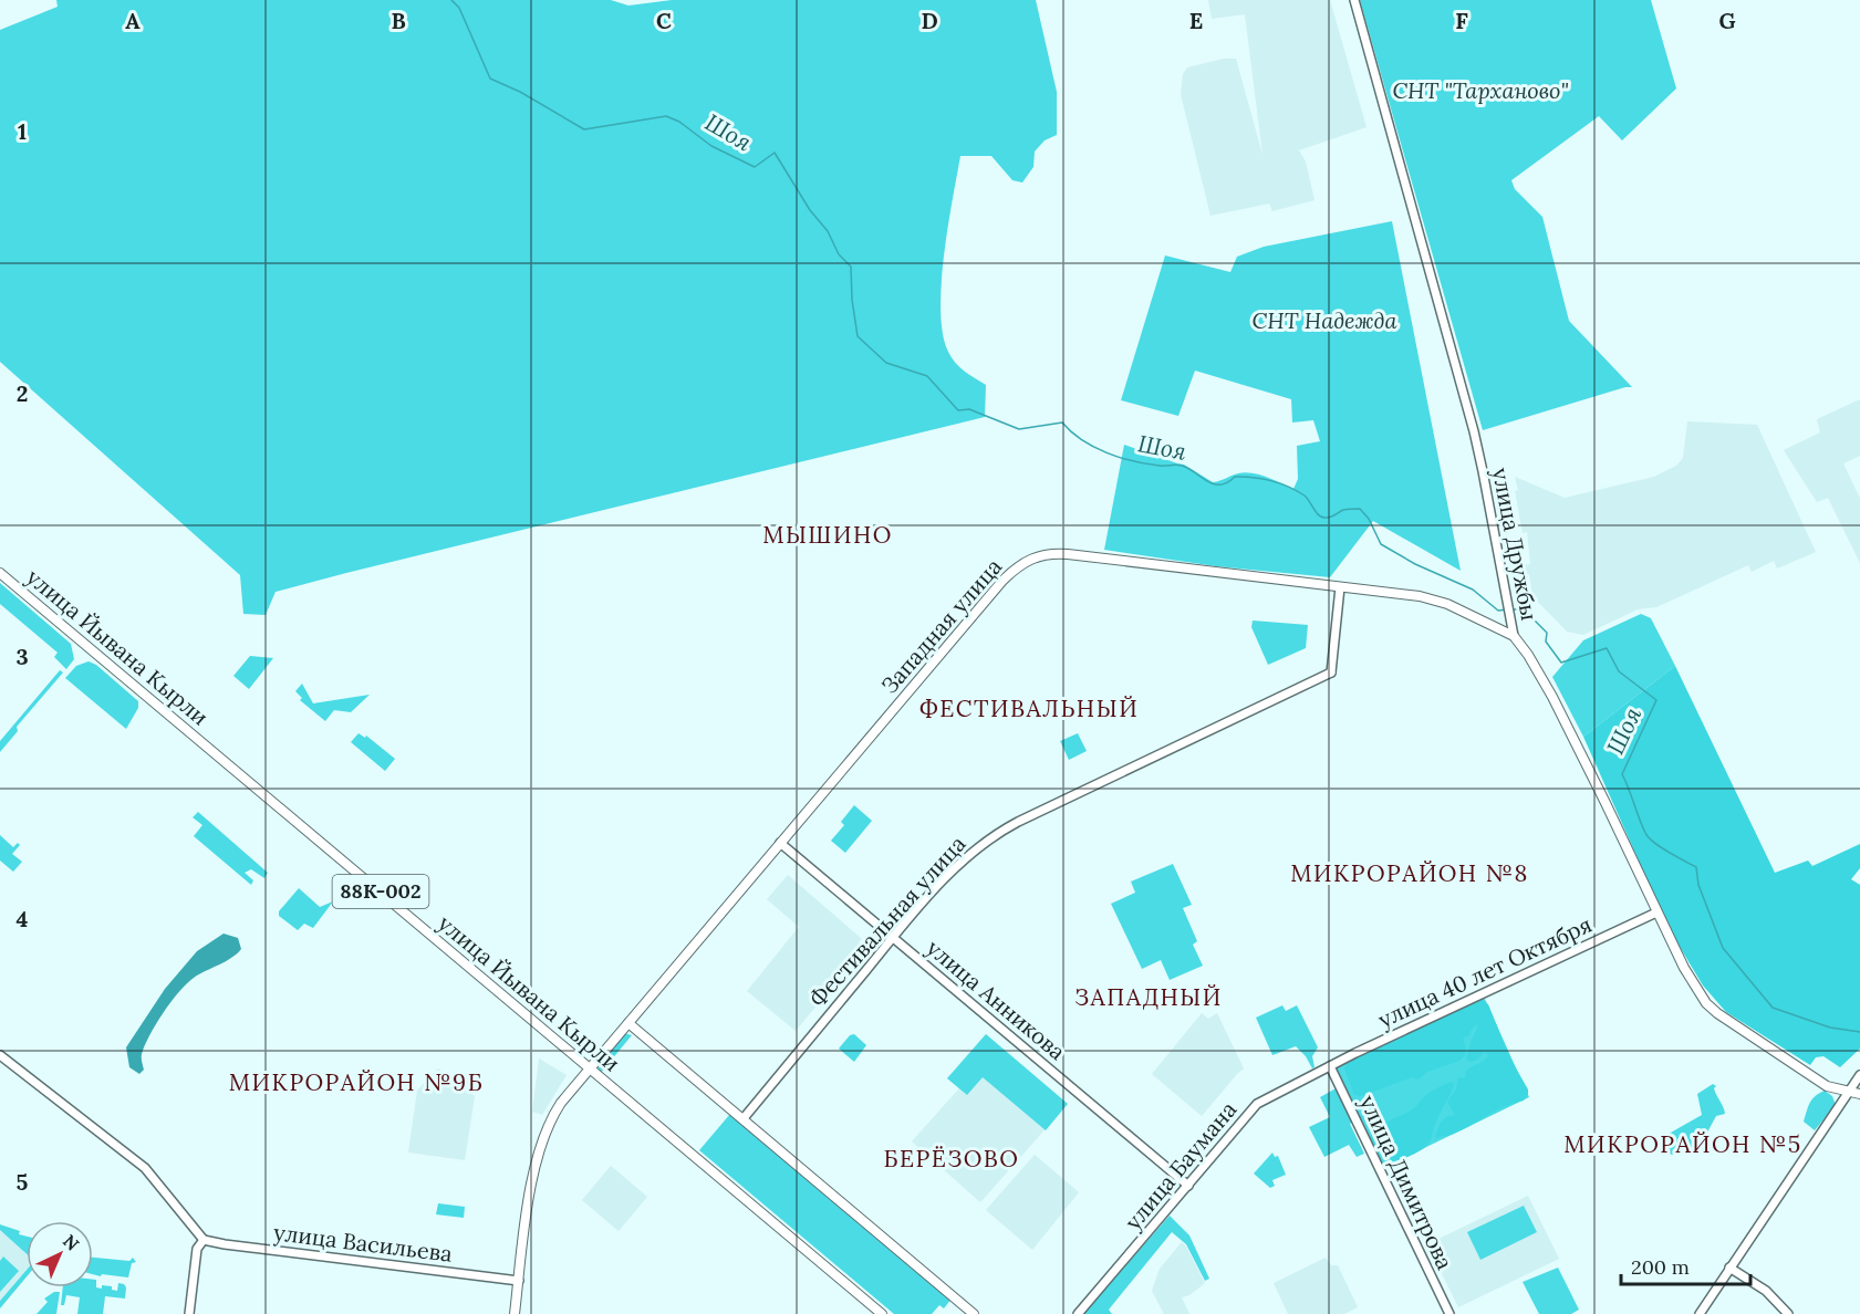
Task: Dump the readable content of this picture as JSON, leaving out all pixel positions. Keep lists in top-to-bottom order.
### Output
{
  "streets": {
    "main road": [
      "улица Дружбы",
      "Западная улица",
      "улица Йывана Кырли",
      "88К-002"
    ],
    "street": [
      "Фестивальная улица",
      "улица 40 лет Октября",
      "улица Анникова",
      "улица Баумана",
      "улица Димитрова",
      "улица Васильева"
    ]
  },
  "crossings": [
    ["улица Дружбы", "Западная улица"],
    ["улица Дружбы", "улица 40 лет Октября"],
    ["Западная улица", "улица Йывана Кырли"],
    ["Западная улица", "Фестивальная улица"],
    ["Западная улица", "улица Анникова"],
    ["Западная улица", "улица Васильева"],
    ["улица Йывана Кырли", "Фестивальная улица"],
    ["Фестивальная улица", "улица Анникова"],
    ["улица 40 лет Октября", "улица Баумана"],
    ["улица 40 лет Октября", "улица Димитрова"],
    ["улица Анникова", "улица Баумана"],
    ["улица Баумана", "улица Димитрова"]
  ],
  "districts": [
    "МЫШИНО",
    "ФЕСТИВАЛЬНЫЙ",
    "МИКРОРАЙОН №8",
    "ЗАПАДНЫЙ",
    "МИКРОРАЙОН №9Б",
    "МИКРОРАЙОН №5",
    "БЕРЁЗОВО"
  ],
  "water": ["Шоя"],
  "parks": ["СНТ \"Тарханово\"", "СНТ Надежда"],
  "scale_bar": "200 m",
  "north": "top right",
  "grid": {
    "columns": [
      "A",
      "B",
      "C",
      "D",
      "E",
      "F",
      "G"
    ],
    "rows": [
      "1",
      "2",
      "3",
      "4",
      "5"
    ]
  }
}
